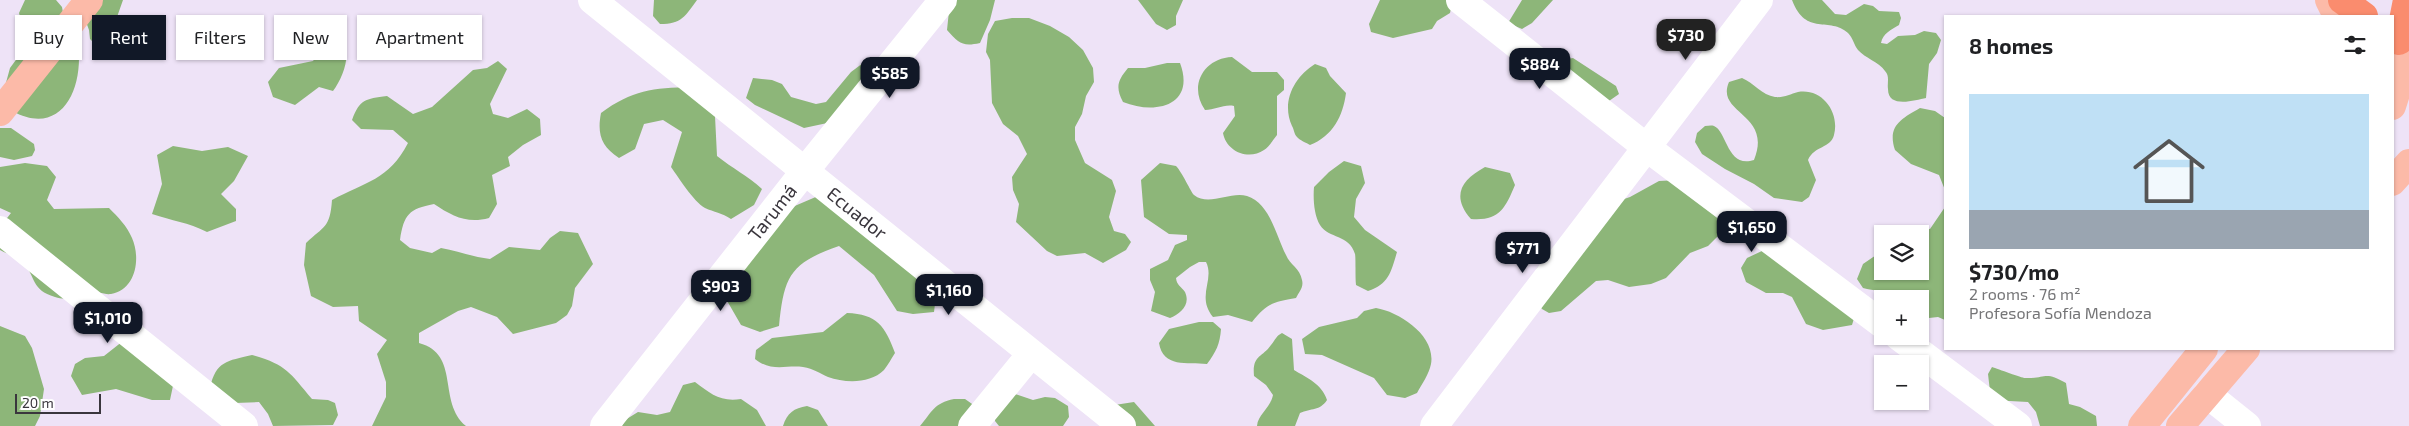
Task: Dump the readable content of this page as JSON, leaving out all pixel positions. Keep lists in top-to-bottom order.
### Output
{
  "streets": {
    "street": ["Tarumá", "Ecuador"]
  },
  "crossings": [
    ["Tarumá", "Ecuador"]
  ],
  "scale_bar": "20 m",
  "page": {
    "chip": [
      "Buy",
      "Rent",
      "Filters",
      "New",
      "Apartment"
    ],
    "heading": "8 homes",
    "price": [
      "$730",
      "$884",
      "$585",
      "$1,650",
      "$771",
      "$903",
      "$1,160",
      "$1,010"
    ],
    "list": [
      {
        "name": "$730/mo",
        "note": "2 rooms · 76 m² · Profesora Sofía Mendoza"
      }
    ],
    "map_buttons": ["+", "−"],
    "scale": "20 m"
  }
}
